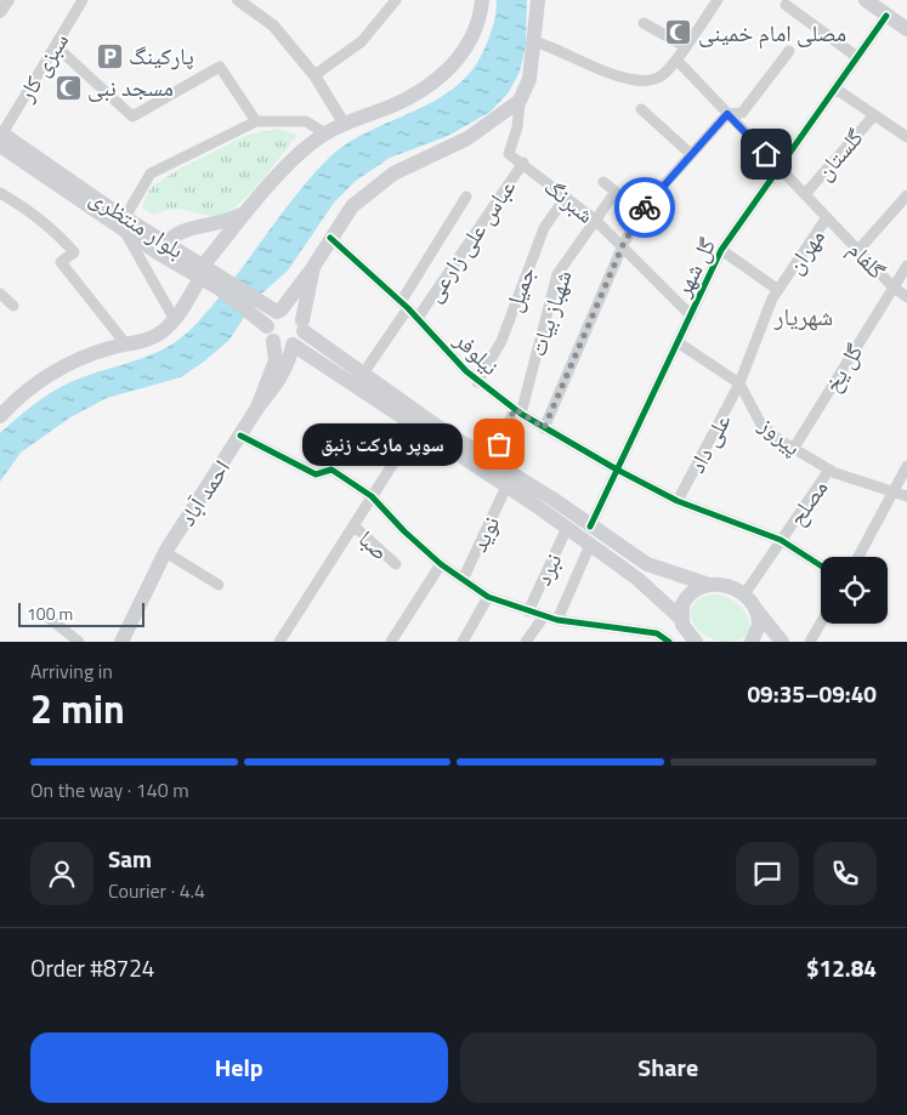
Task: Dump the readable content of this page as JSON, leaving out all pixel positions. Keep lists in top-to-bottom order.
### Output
{
  "streets": {
    "main road": ["بلوار منتظری", "احمد آباد"],
    "street": [
      "سبزی کار",
      "گلستان",
      "شبرنگ",
      "عباس علی زارعی",
      "مهران",
      "گلفام",
      "گل شهر",
      "جمیل",
      "شهباز بیات",
      "نیلوفر",
      "گل یخ",
      "پیروز",
      "علی داد",
      "مصلح",
      "نوید",
      "صبا",
      "نبرد"
    ]
  },
  "crossings": [
    ["سبزی کار", "بلوار منتظری"],
    ["گلستان", "گلفام"],
    ["شبرنگ", "عباس علی زارعی"],
    ["شبرنگ", "گل شهر"],
    ["شبرنگ", "جمیل"],
    ["شبرنگ", "شهباز بیات"],
    ["بلوار منتظری", "احمد آباد"],
    ["عباس علی زارعی", "نیلوفر"],
    ["مهران", "گلفام"],
    ["مهران", "پیروز"],
    ["مهران", "علی داد"],
    ["گلفام", "گل شهر"],
    ["گلفام", "گل یخ"],
    ["گل شهر", "نیلوفر"],
    ["گل شهر", "پیروز"],
    ["جمیل", "نیلوفر"],
    ["شهباز بیات", "نیلوفر"],
    ["نیلوفر", "علی داد"],
    ["نیلوفر", "مصلح"],
    ["گل یخ", "پیروز"],
    ["پیروز", "علی داد"],
    ["پیروز", "مصلح"]
  ],
  "districts": ["شهریار"],
  "places": {
    "mosque": ["مصلی امام خمینی", "مسجد نبی"],
    "parking": ["پارکینگ"],
    "other": ["سوپر مارکت زنبق"]
  },
  "scale_bar": "100 m",
  "page": {
    "bubble": "سوپر مارکت زنبق",
    "scale": "100 m",
    "heading": ["2 min", "Arriving in", "09:35–09:40"],
    "panel": [
      "Sam",
      "Courier · 4.4",
      "Order #8724",
      "$12.84"
    ],
    "bar": "On the way · 140 m",
    "buttons": ["Help", "Share"]
  }
}
